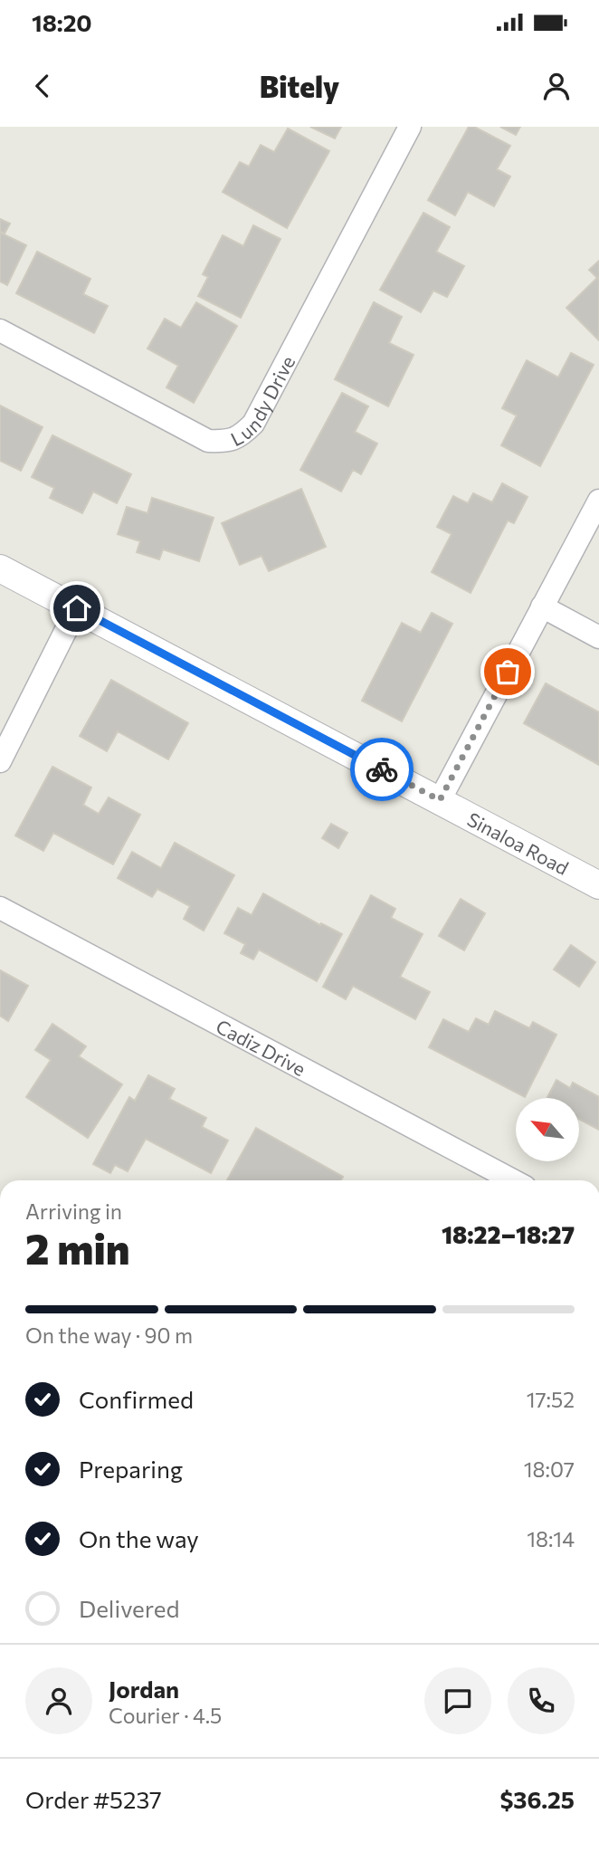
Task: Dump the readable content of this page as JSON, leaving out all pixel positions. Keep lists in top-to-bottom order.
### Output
{
  "streets": {
    "street": ["Lundy Drive", "Sinaloa Road", "Cadiz Drive"]
  },
  "north": "top left",
  "page": {
    "status": "18:20",
    "header": "Bitely",
    "heading": ["2 min", "Arriving in", "18:22–18:27"],
    "panel": [
      "Jordan",
      "Courier · 4.5",
      "Order #5237",
      "$36.25"
    ],
    "bar": "On the way · 90 m",
    "list": [
      ["Confirmed", "17:52"],
      ["Preparing", "18:07"],
      ["On the way", "18:14"],
      "Delivered"
    ]
  }
}
